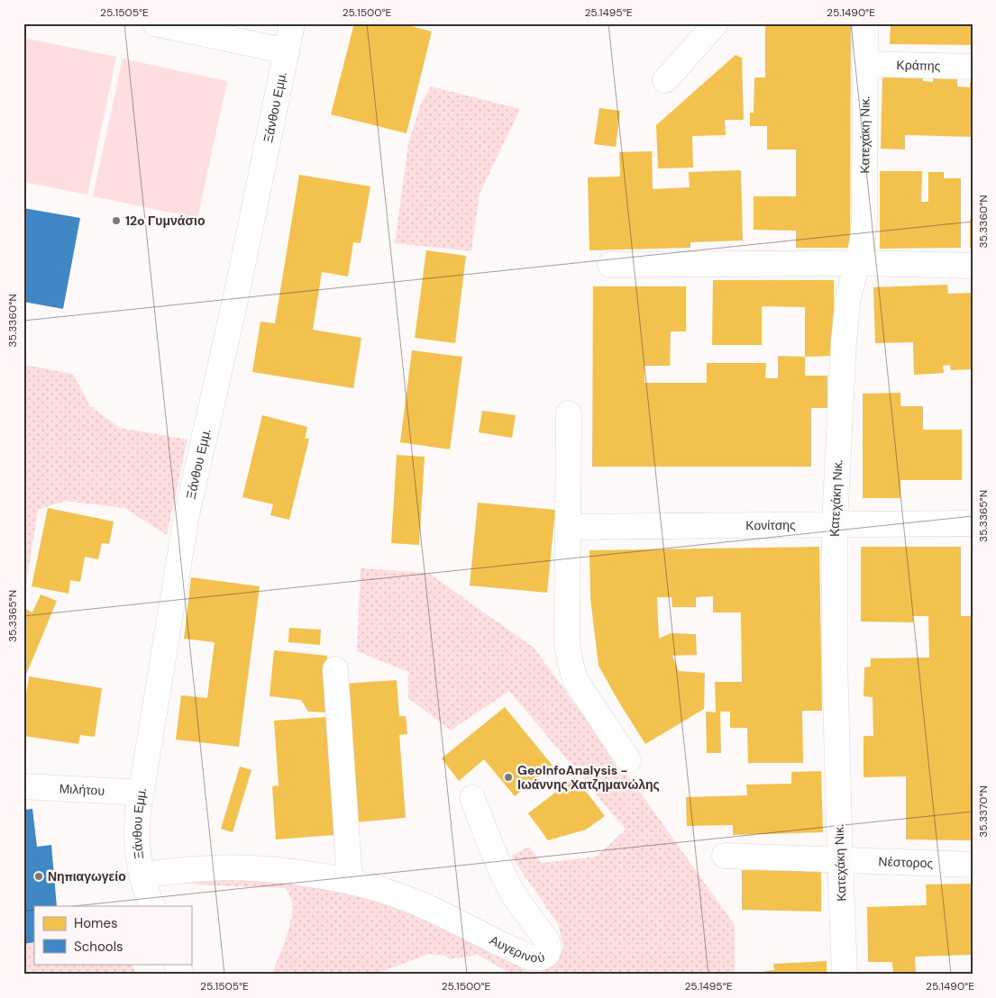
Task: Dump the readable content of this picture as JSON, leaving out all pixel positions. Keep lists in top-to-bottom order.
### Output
{
  "streets": {
    "street": [
      "Κράπης",
      "Ξάνθου Εμμ.",
      "Κατεχάκη Νικ.",
      "Κονίτσης",
      "Μιλήτου",
      "Νέστορος",
      "Αυγερινού"
    ]
  },
  "crossings": [
    ["Κράπης", "Κατεχάκη Νικ."],
    ["Ξάνθου Εμμ.", "Μιλήτου"],
    ["Ξάνθου Εμμ.", "Αυγερινού"],
    ["Κατεχάκη Νικ.", "Κονίτσης"],
    ["Κατεχάκη Νικ.", "Νέστορος"]
  ],
  "places": ["12o Γυμνάσιο", "GeoInfoAnalysis - Ιωάννης Χατζημανώλης", "Νηπιαγωγείο"],
  "legend": ["Homes", "Schools"],
  "coordinates": [
    "25.1505°E",
    "25.1500°E",
    "25.1495°E",
    "25.1490°E",
    "35.3360°N",
    "35.3365°N",
    "35.3370°N"
  ]
}
